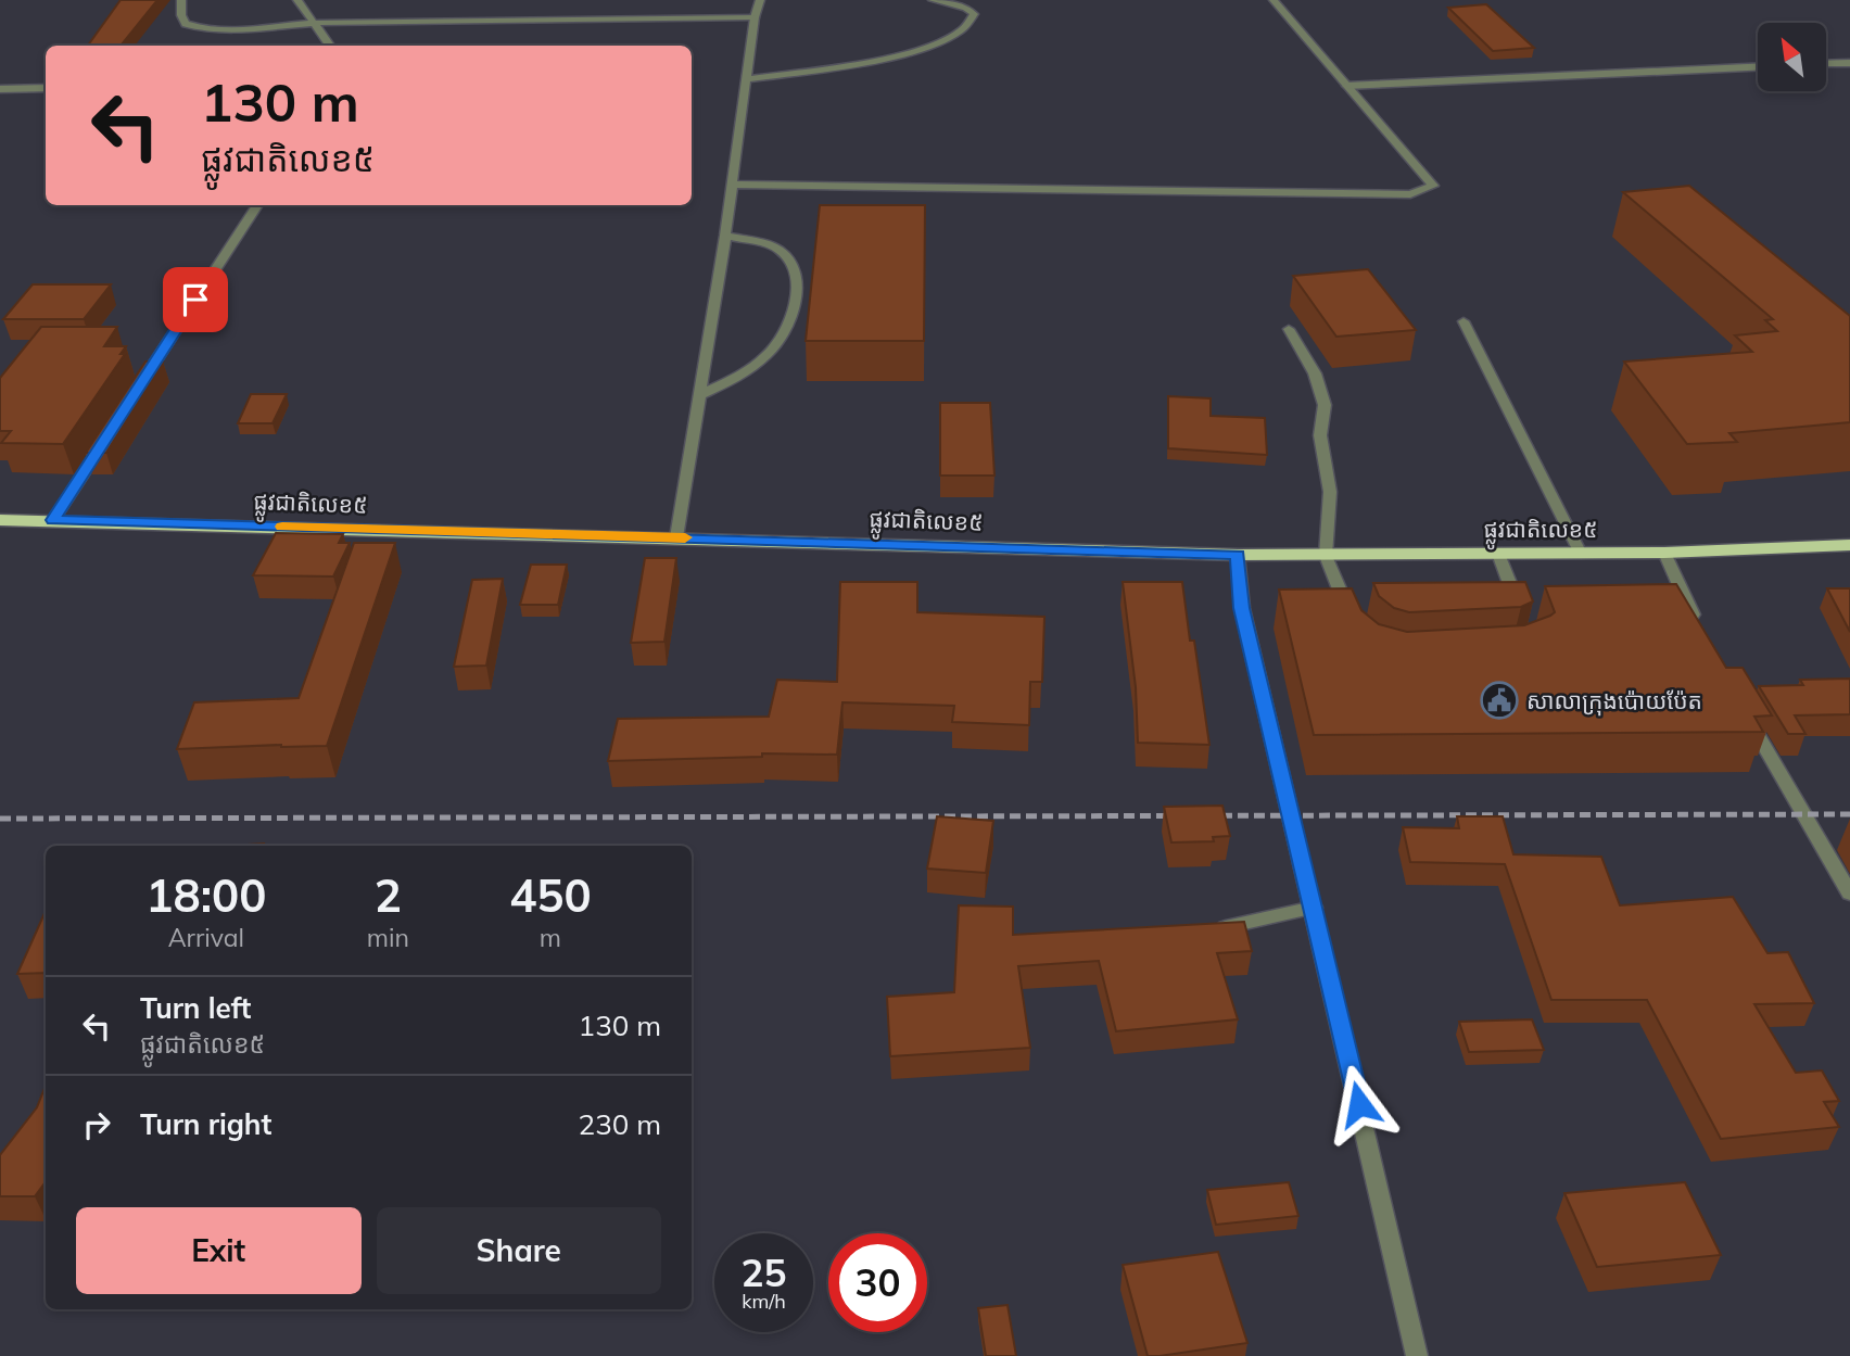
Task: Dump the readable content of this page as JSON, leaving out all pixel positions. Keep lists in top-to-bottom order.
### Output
{
  "streets": {
    "highway": ["ផ្លូវជាតិលេខ៥"]
  },
  "places": {
    "public building": ["សាលាក្រុងប៉ោយប៉ែត"]
  },
  "north": "top left",
  "page": {
    "turn": ["130 m", "ផ្លូវជាតិលេខ៥"],
    "eta": [
      "18:00",
      "Arrival",
      "2",
      "min",
      "450",
      "m"
    ],
    "list": [
      {
        "name": "Turn left",
        "note": "ផ្លូវជាតិលេខ៥",
        "value": "130 m"
      },
      {
        "name": "Turn right",
        "value": "230 m"
      }
    ],
    "buttons": ["Exit", "Share"],
    "speed": "25 km/h",
    "limit": "30"
  }
}
